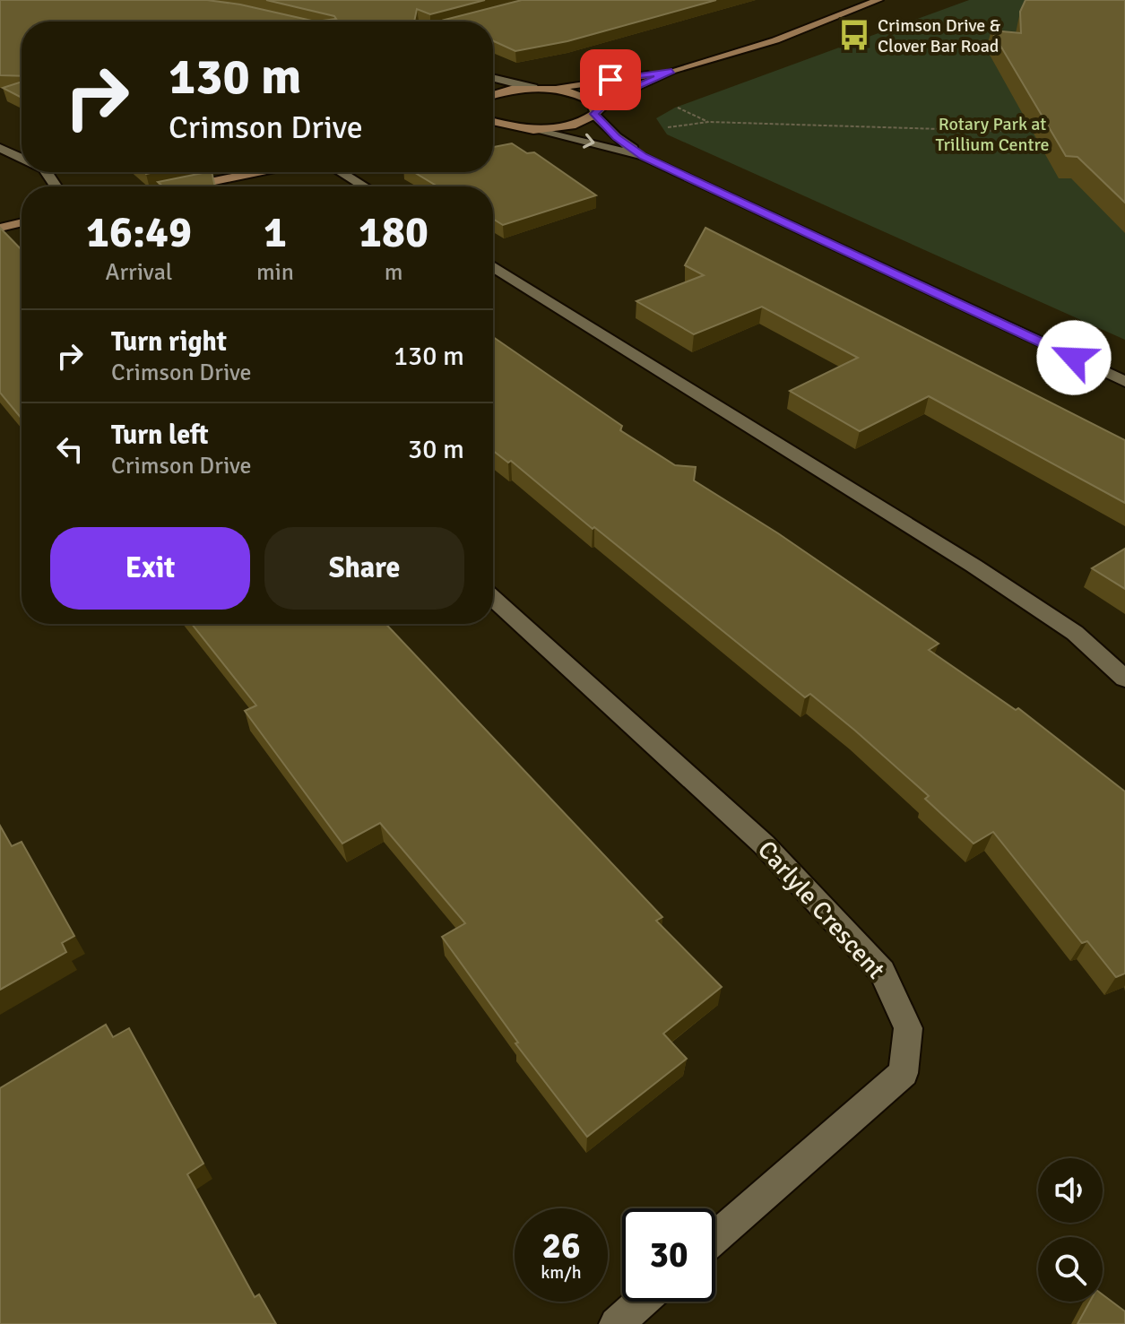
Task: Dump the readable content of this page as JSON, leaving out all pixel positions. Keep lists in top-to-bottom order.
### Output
{
  "streets": {
    "street": ["Carlyle Crescent"]
  },
  "parks": ["Rotary Park at Trillium Centre"],
  "places": {
    "bus stop": ["Crimson Drive & Clover Bar Road"]
  },
  "page": {
    "turn": ["130 m", "Crimson Drive"],
    "eta": [
      "16:49",
      "Arrival",
      "1",
      "min",
      "180",
      "m"
    ],
    "list": [
      {
        "name": "Turn right",
        "note": "Crimson Drive",
        "value": "130 m"
      },
      {
        "name": "Turn left",
        "note": "Crimson Drive",
        "value": "30 m"
      }
    ],
    "buttons": ["Exit", "Share"],
    "speed": "26 km/h",
    "limit": "30"
  }
}
